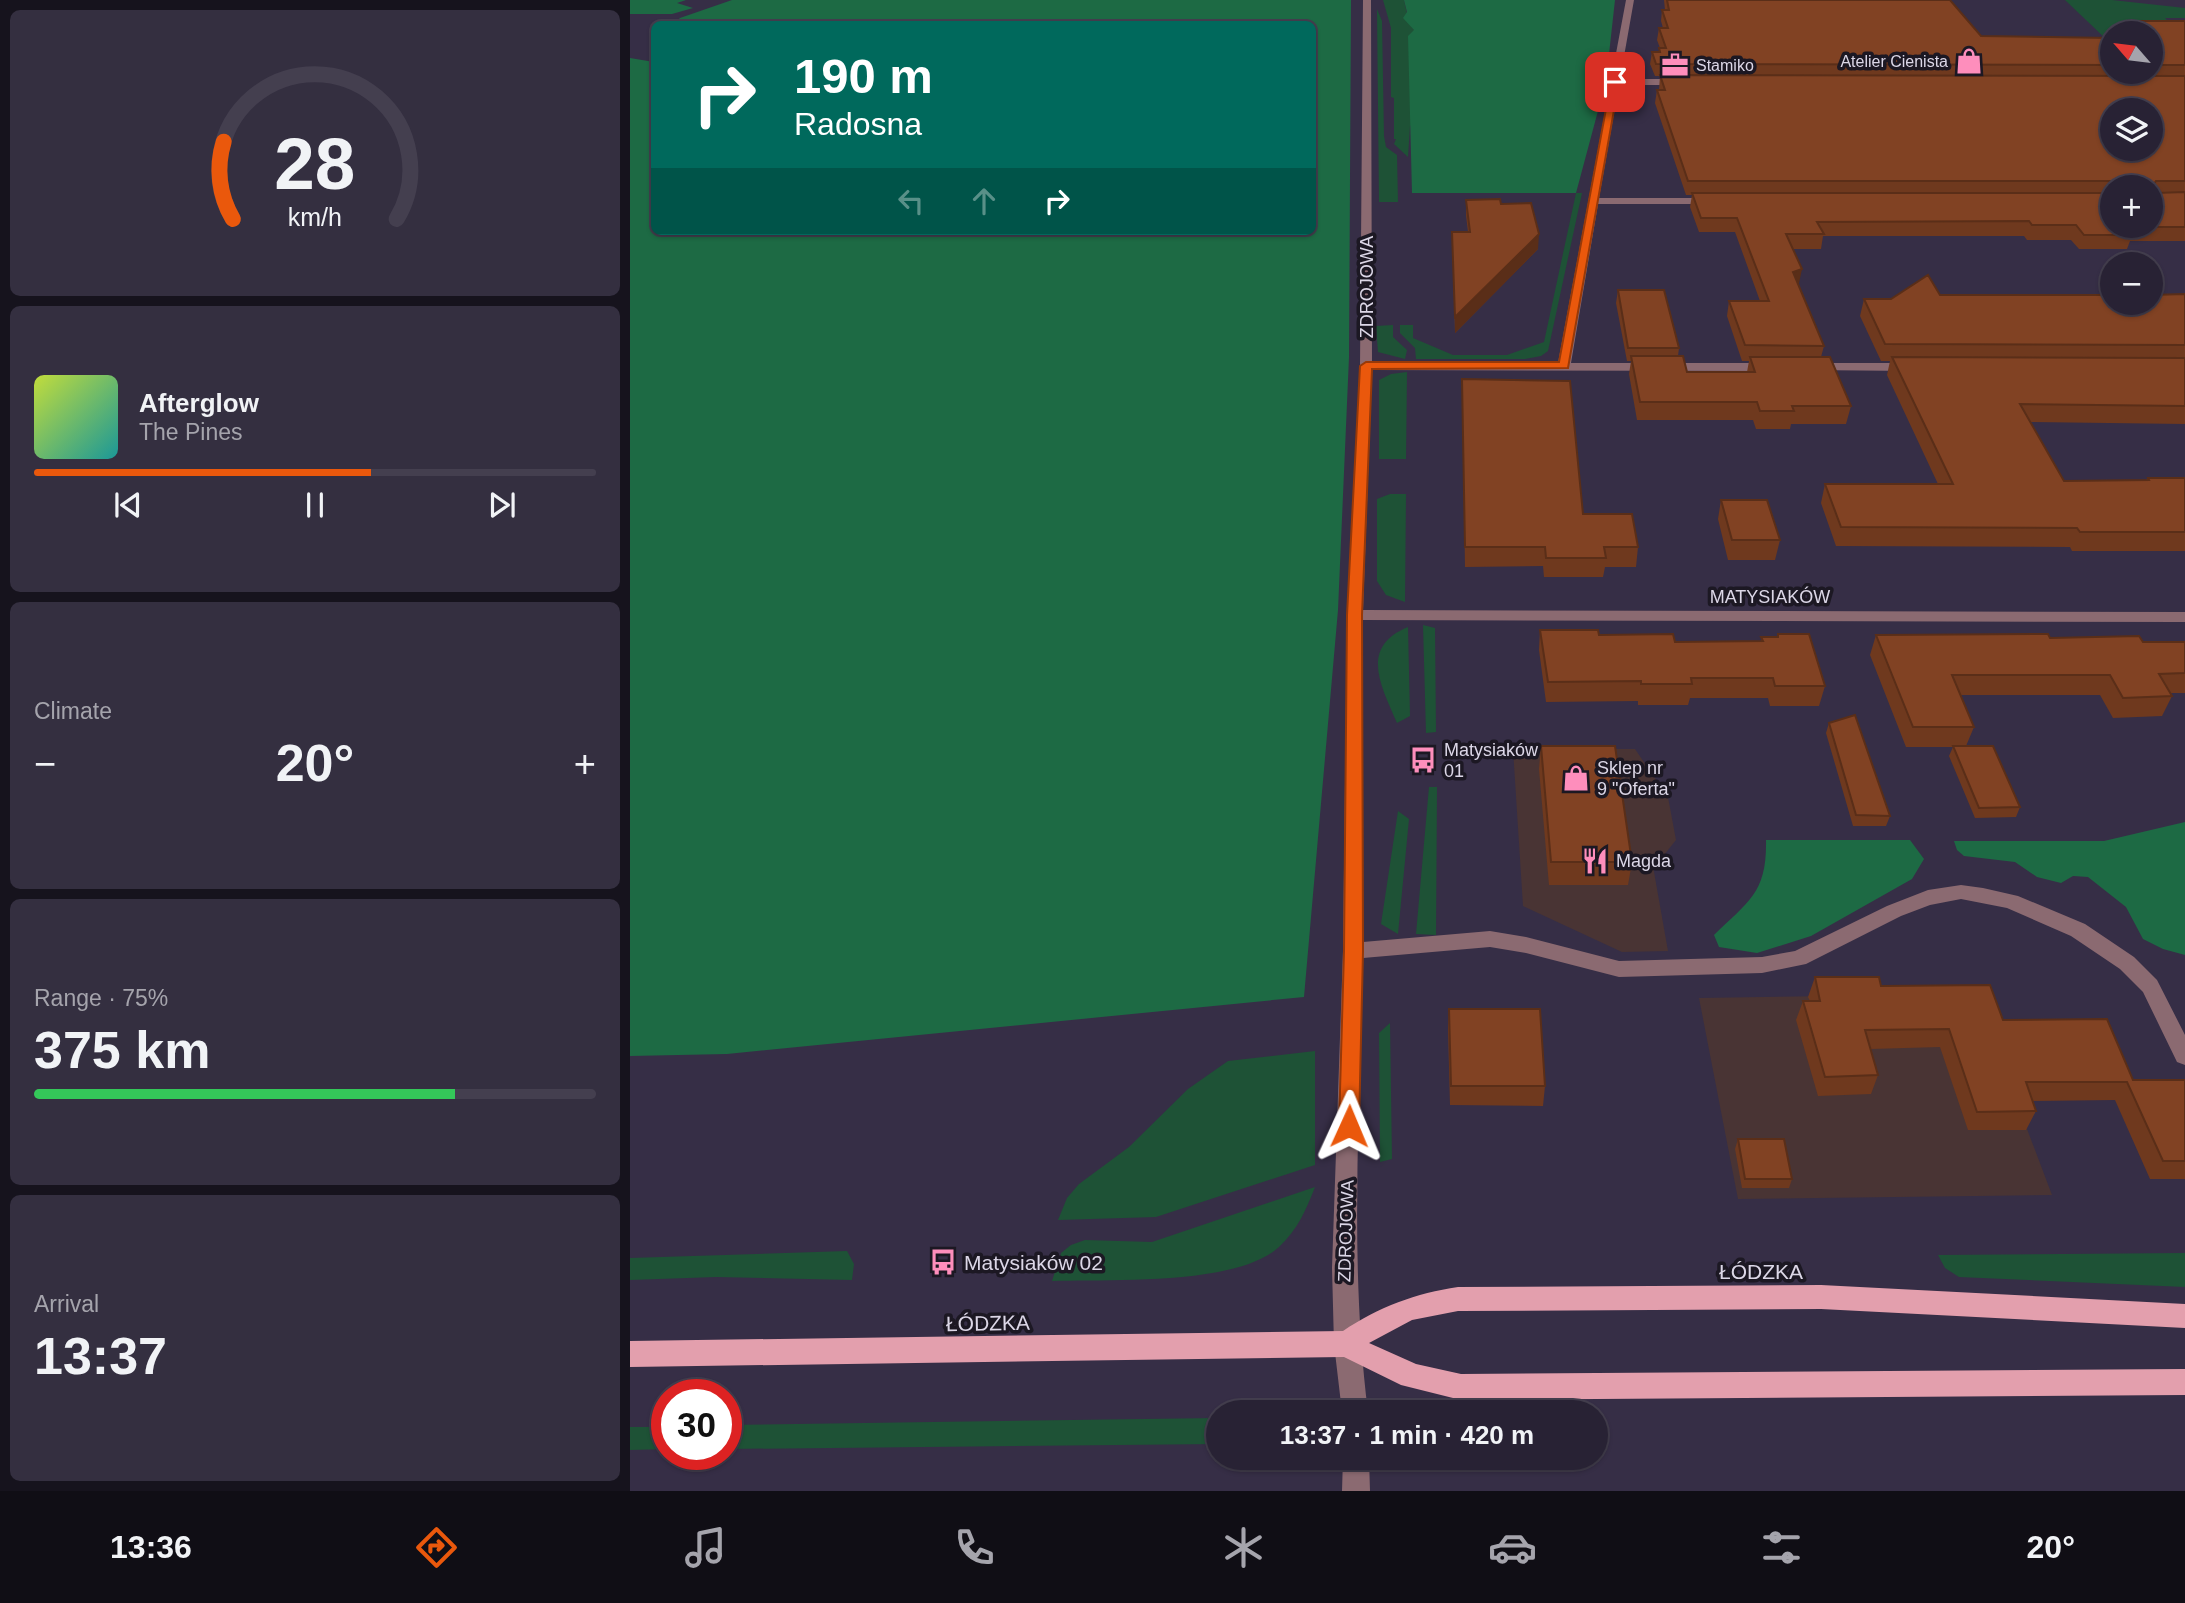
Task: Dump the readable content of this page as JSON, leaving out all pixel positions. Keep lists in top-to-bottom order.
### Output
{
  "streets": {
    "main road": ["ŁÓDZKA"],
    "street": ["ZDROJOWA", "MATYSIAKÓW"]
  },
  "crossings": [
    ["ZDROJOWA", "MATYSIAKÓW"],
    ["ZDROJOWA", "ŁÓDZKA"]
  ],
  "places": {
    "shop": ["Atelier Cienista", "Sklep nr 9 \"Oferta\""],
    "office": ["Stamiko"],
    "bus stop": ["Matysiaków 01", "Matysiaków 02"],
    "restaurant": ["Magda"]
  },
  "north": "top left",
  "page": {
    "map_buttons": ["+", "−"],
    "turn": ["190 m", "Radosna"],
    "song": ["Afterglow", "The Pines"],
    "tile": [
      "Climate",
      ["Range · 75%", "375 km"],
      ["Arrival", "13:37"]
    ],
    "heat": ["−", "20°", "+"],
    "limit": "30",
    "trip": "13:37 · 1 min · 420 m",
    "tabs": ["13:36", "20°"],
    "gauge": ["28", "km/h"]
  }
}
